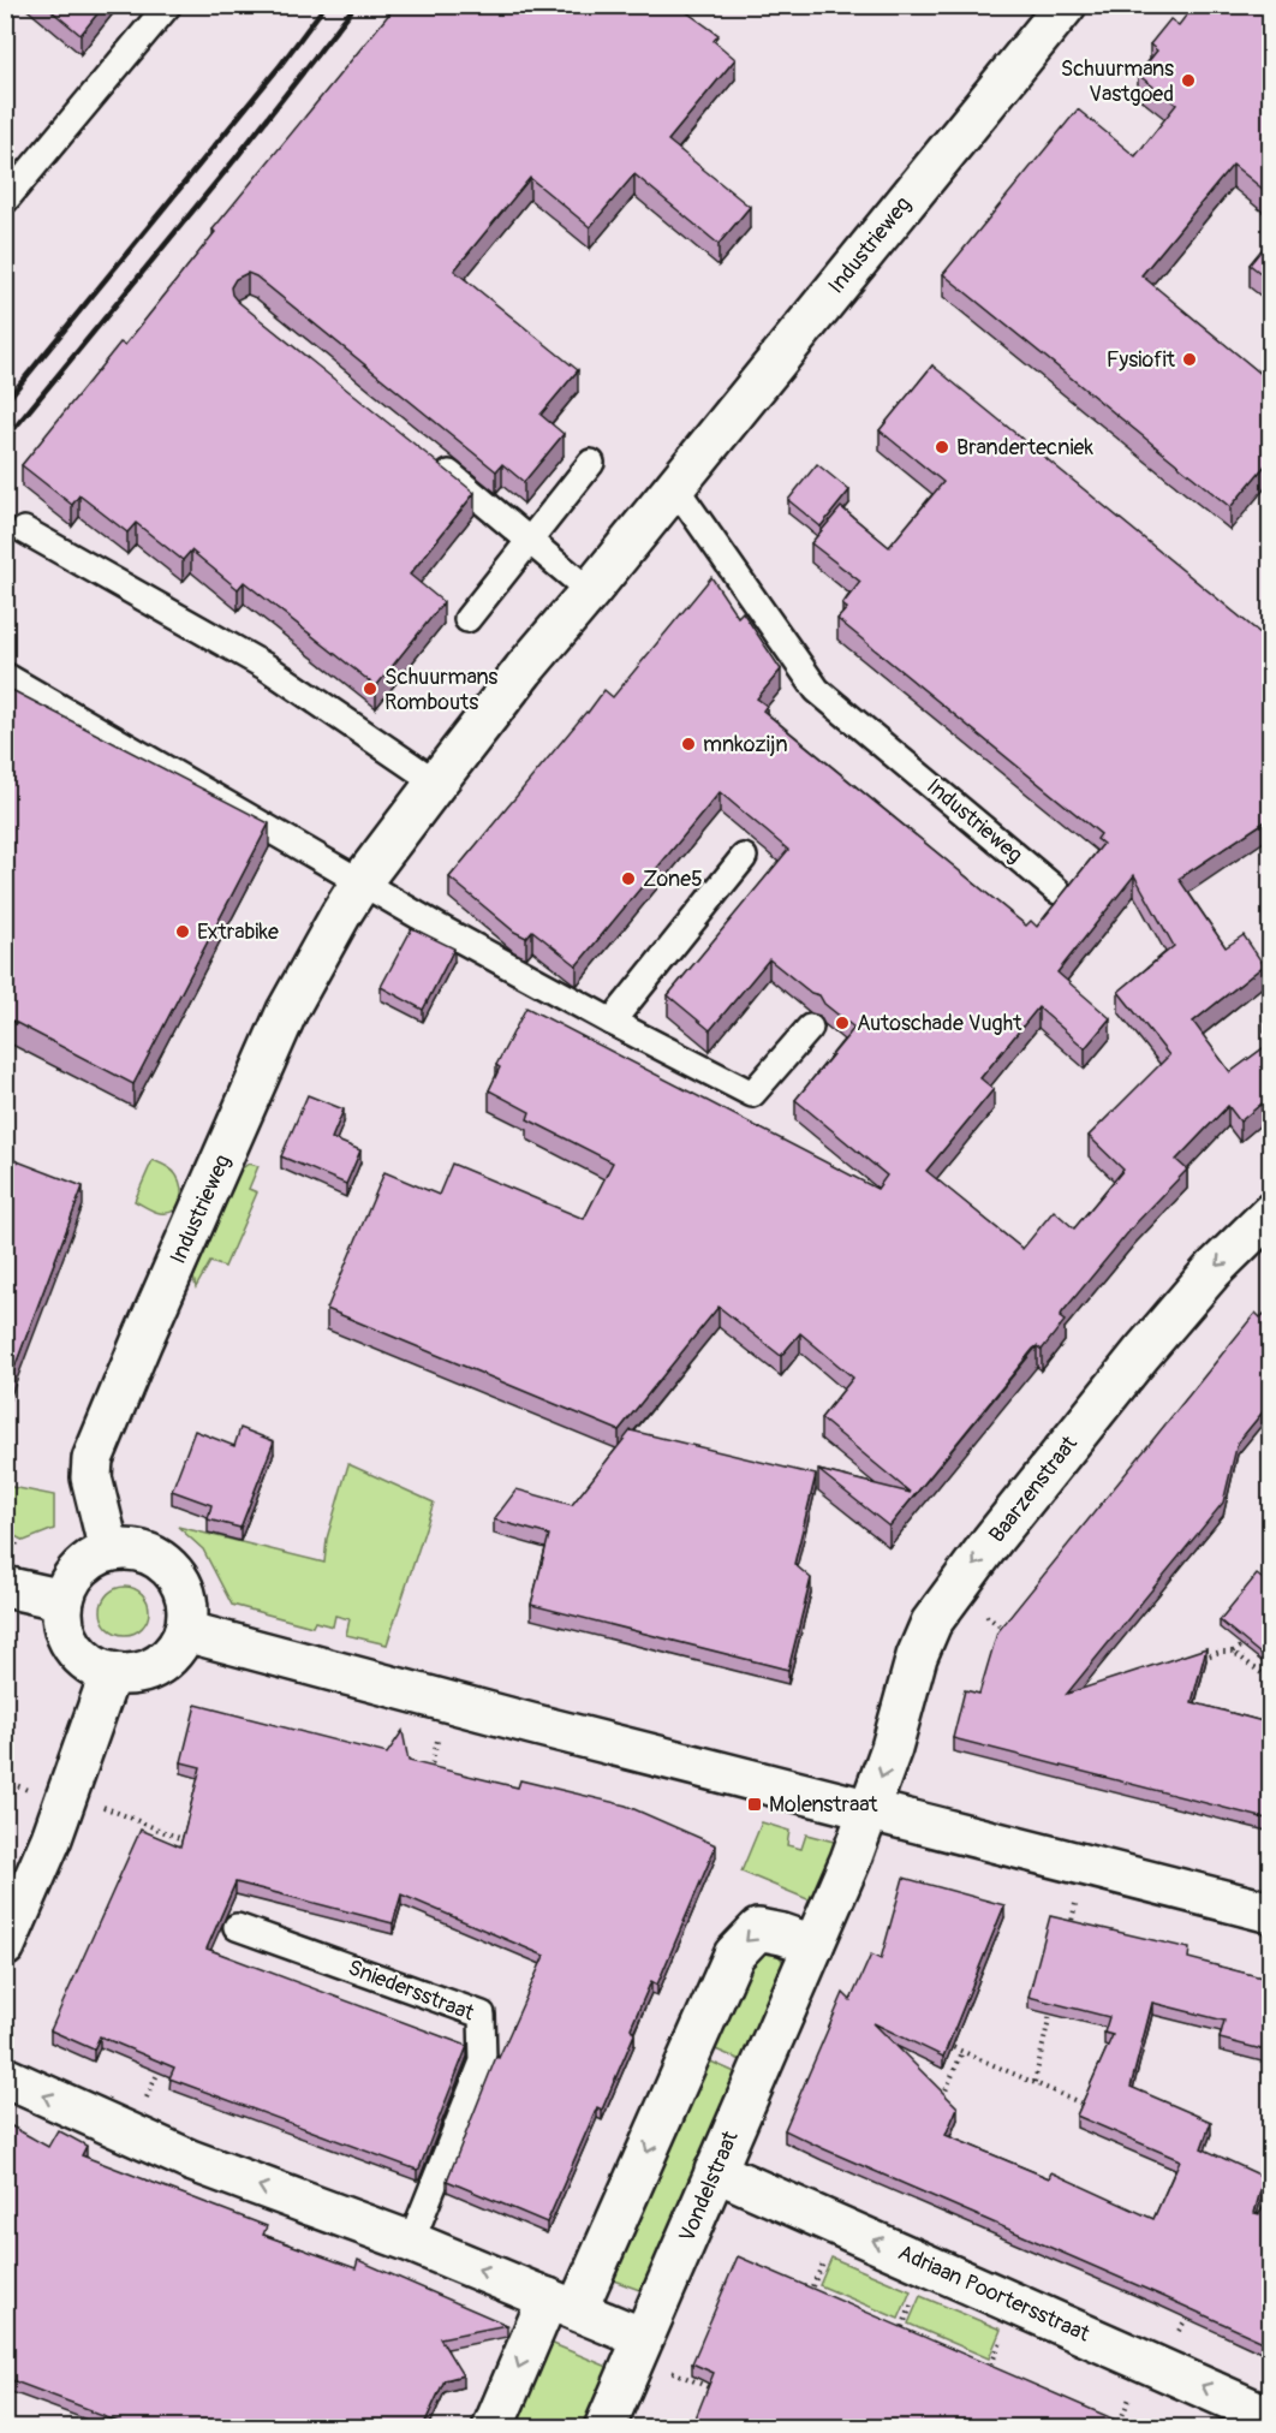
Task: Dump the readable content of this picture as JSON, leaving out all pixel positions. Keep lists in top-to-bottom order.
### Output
{
  "streets": {
    "street": [
      "Industrieweg",
      "Baarzenstraat",
      "Vondelstraat",
      "Adriaan Poortersstraat"
    ],
    "lane": ["Sniedersstraat"]
  },
  "crossings": [
    ["Baarzenstraat", "Vondelstraat"],
    ["Vondelstraat", "Adriaan Poortersstraat"]
  ],
  "one_way": ["Baarzenstraat", "Adriaan Poortersstraat"],
  "places": {
    "other": [
      "Schuurmans Vastgoed",
      "Fysiofit",
      "Brandertecniek",
      "Schuurmans Rombouts",
      "mnkozijn",
      "Zone5",
      "Extrabike",
      "Autoschade Vught"
    ],
    "transit": ["Molenstraat"]
  }
}
